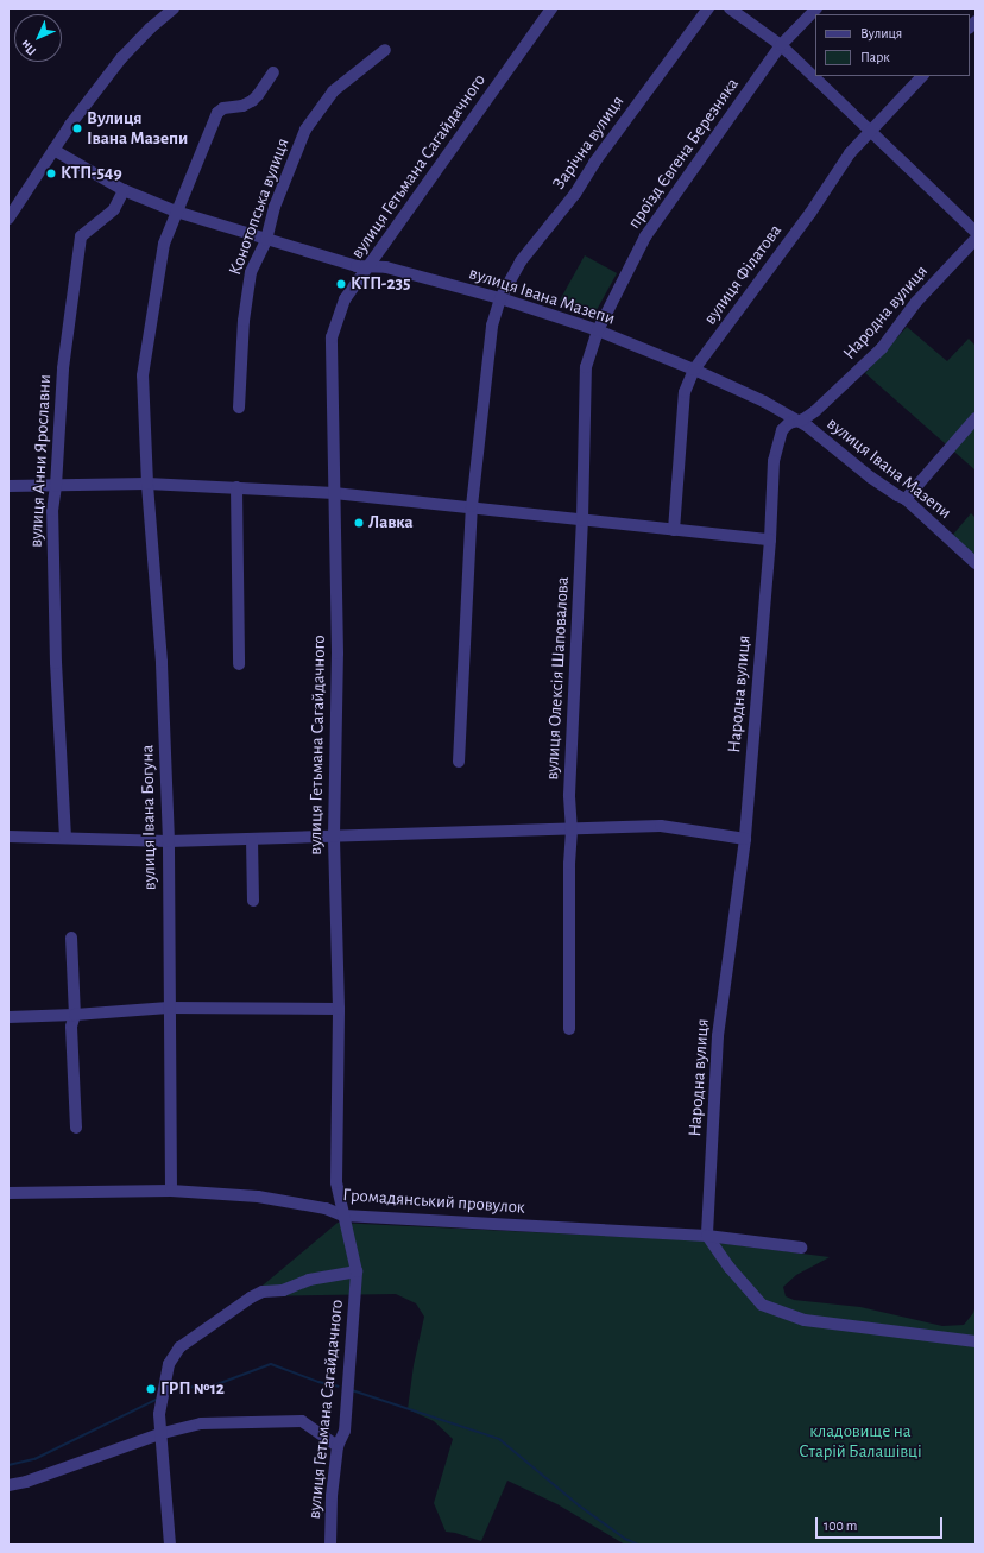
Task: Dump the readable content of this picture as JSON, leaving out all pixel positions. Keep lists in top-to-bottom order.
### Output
{
  "streets": {
    "street": [
      "Зарічна вулиця",
      "проїзд Євгена Березняка",
      "вулиця Гетьмана Сагайдачного",
      "Конотопська вулиця",
      "вулиця Філатова",
      "вулиця Івана Мазепи",
      "Народна вулиця",
      "вулиця Анни Ярославни",
      "вулиця Олексія Шаповалова",
      "вулиця Івана Богуна",
      "Громадянський провулок"
    ]
  },
  "crossings": [
    ["Зарічна вулиця", "вулиця Івана Мазепи"],
    ["проїзд Євгена Березняка", "вулиця Івана Мазепи"],
    ["проїзд Євгена Березняка", "вулиця Олексія Шаповалова"],
    ["вулиця Гетьмана Сагайдачного", "вулиця Івана Мазепи"],
    ["вулиця Гетьмана Сагайдачного", "Громадянський провулок"],
    ["Конотопська вулиця", "вулиця Івана Мазепи"],
    ["вулиця Філатова", "вулиця Івана Мазепи"],
    ["вулиця Івана Мазепи", "Народна вулиця"],
    ["вулиця Івана Мазепи", "вулиця Анни Ярославни"],
    ["вулиця Івана Мазепи", "вулиця Олексія Шаповалова"],
    ["вулиця Івана Мазепи", "вулиця Івана Богуна"],
    ["Народна вулиця", "Громадянський провулок"],
    ["вулиця Івана Богуна", "Громадянський провулок"]
  ],
  "parks": ["кладовище на Старій Балашівці"],
  "places": [
    "Вулиця Івана Мазепи",
    "КТП-549",
    "КТП-235",
    "Лавка",
    "ГРП №12"
  ],
  "legend": ["Вулиця", "Парк"],
  "scale_bar": "100 m",
  "north": "bottom left"
}
